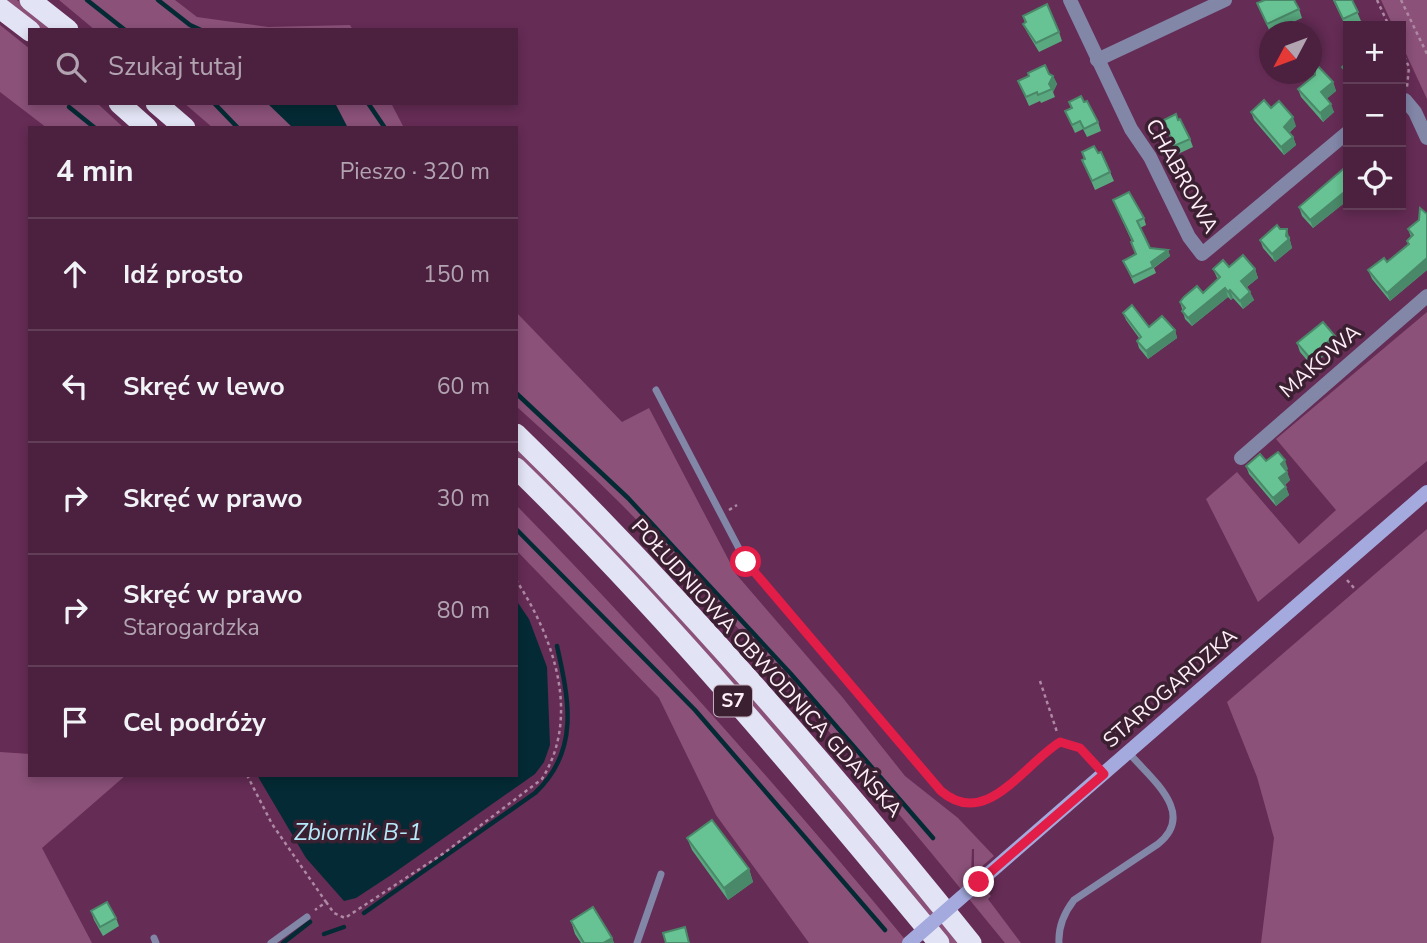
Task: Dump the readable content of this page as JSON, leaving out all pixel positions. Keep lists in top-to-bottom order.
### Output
{
  "streets": {
    "highway": ["POŁUDNIOWA OBWODNICA GDAŃSKA", "S7"],
    "main road": ["STAROGARDZKA"],
    "street": ["CHABROWA", "MAKOWA"]
  },
  "water": ["Zbiornik B-1"],
  "north": "bottom left",
  "page": {
    "map_buttons": ["+", "−"],
    "search": "Szukaj tutaj",
    "heading": ["4 min", "Pieszo · 320 m"],
    "list": [
      ["Idź prosto", "150 m"],
      ["Skręć w lewo", "60 m"],
      ["Skręć w prawo", "30 m"],
      ["Skręć w prawo", "Starogardzka", "80 m"],
      "Cel podróży"
    ]
  }
}
